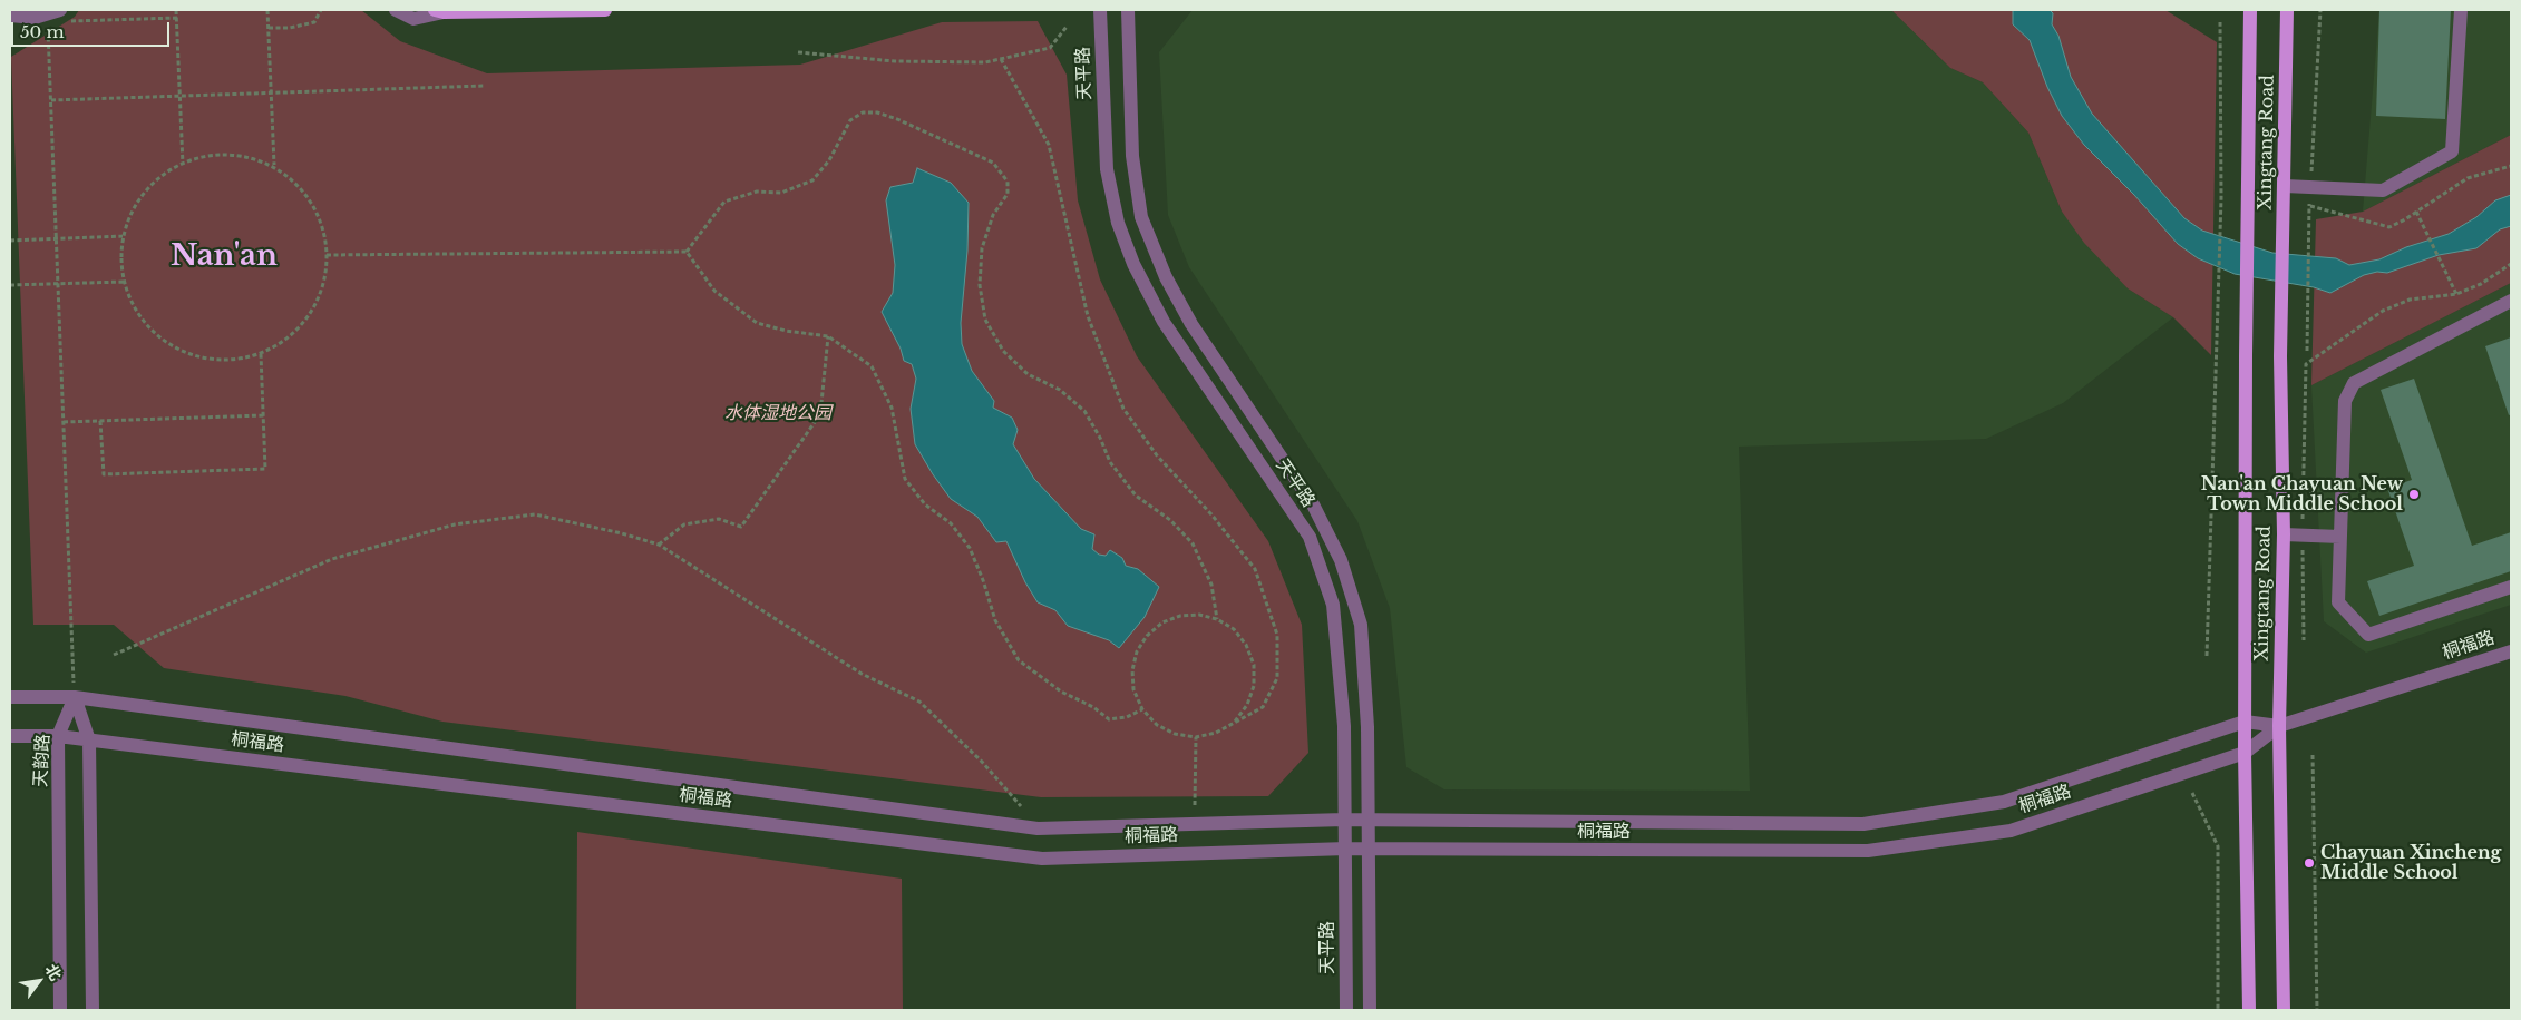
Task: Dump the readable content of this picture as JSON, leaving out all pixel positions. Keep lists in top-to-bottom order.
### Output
{
  "streets": {
    "main road": ["Xingtang Road"],
    "street": ["天平路", "桐福路", "天韵路"]
  },
  "crossings": [
    ["天平路", "桐福路"],
    ["Xingtang Road", "桐福路"],
    ["桐福路", "天韵路"]
  ],
  "districts": ["Nan'an"],
  "parks": ["水体湿地公园"],
  "places": ["Nan'an Chayuan New Town Middle School", "Chayuan Xincheng Middle School"],
  "scale_bar": "50 m",
  "north": "top right"
}
